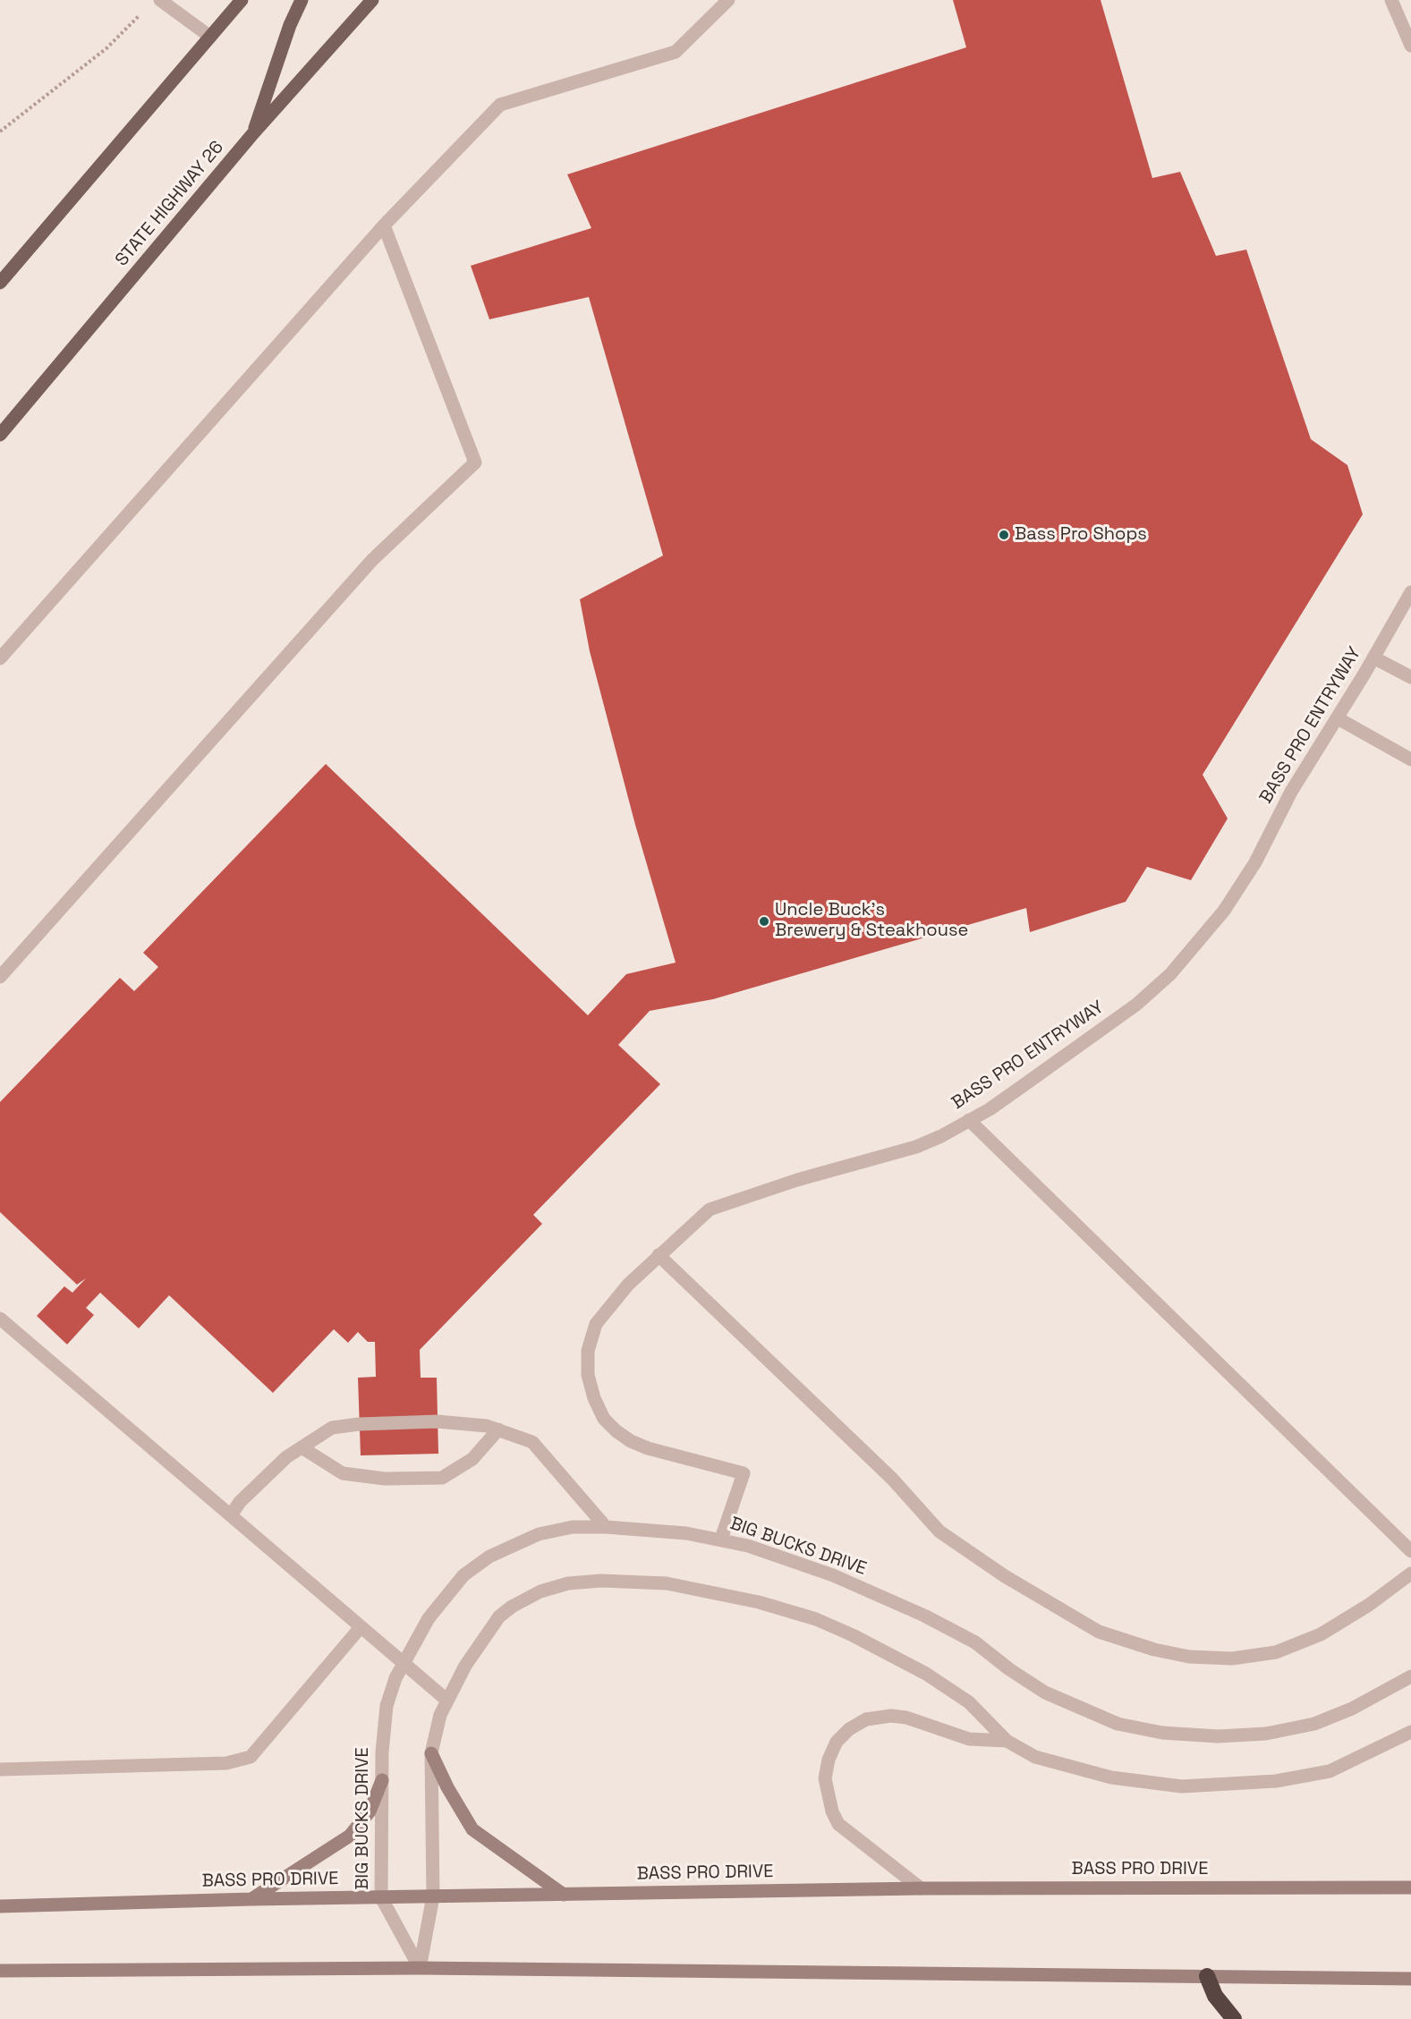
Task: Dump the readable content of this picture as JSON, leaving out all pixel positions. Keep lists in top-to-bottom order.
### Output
{
  "streets": {
    "main road": ["STATE HIGHWAY 26", "BASS PRO DRIVE"],
    "lane": ["BASS PRO ENTRYWAY", "BIG BUCKS DRIVE"]
  },
  "crossings": [
    ["BASS PRO ENTRYWAY", "BIG BUCKS DRIVE"],
    ["BIG BUCKS DRIVE", "BASS PRO DRIVE"]
  ],
  "places": ["Bass Pro Shops", "Uncle Buck's Brewery & Steakhouse"]
}
